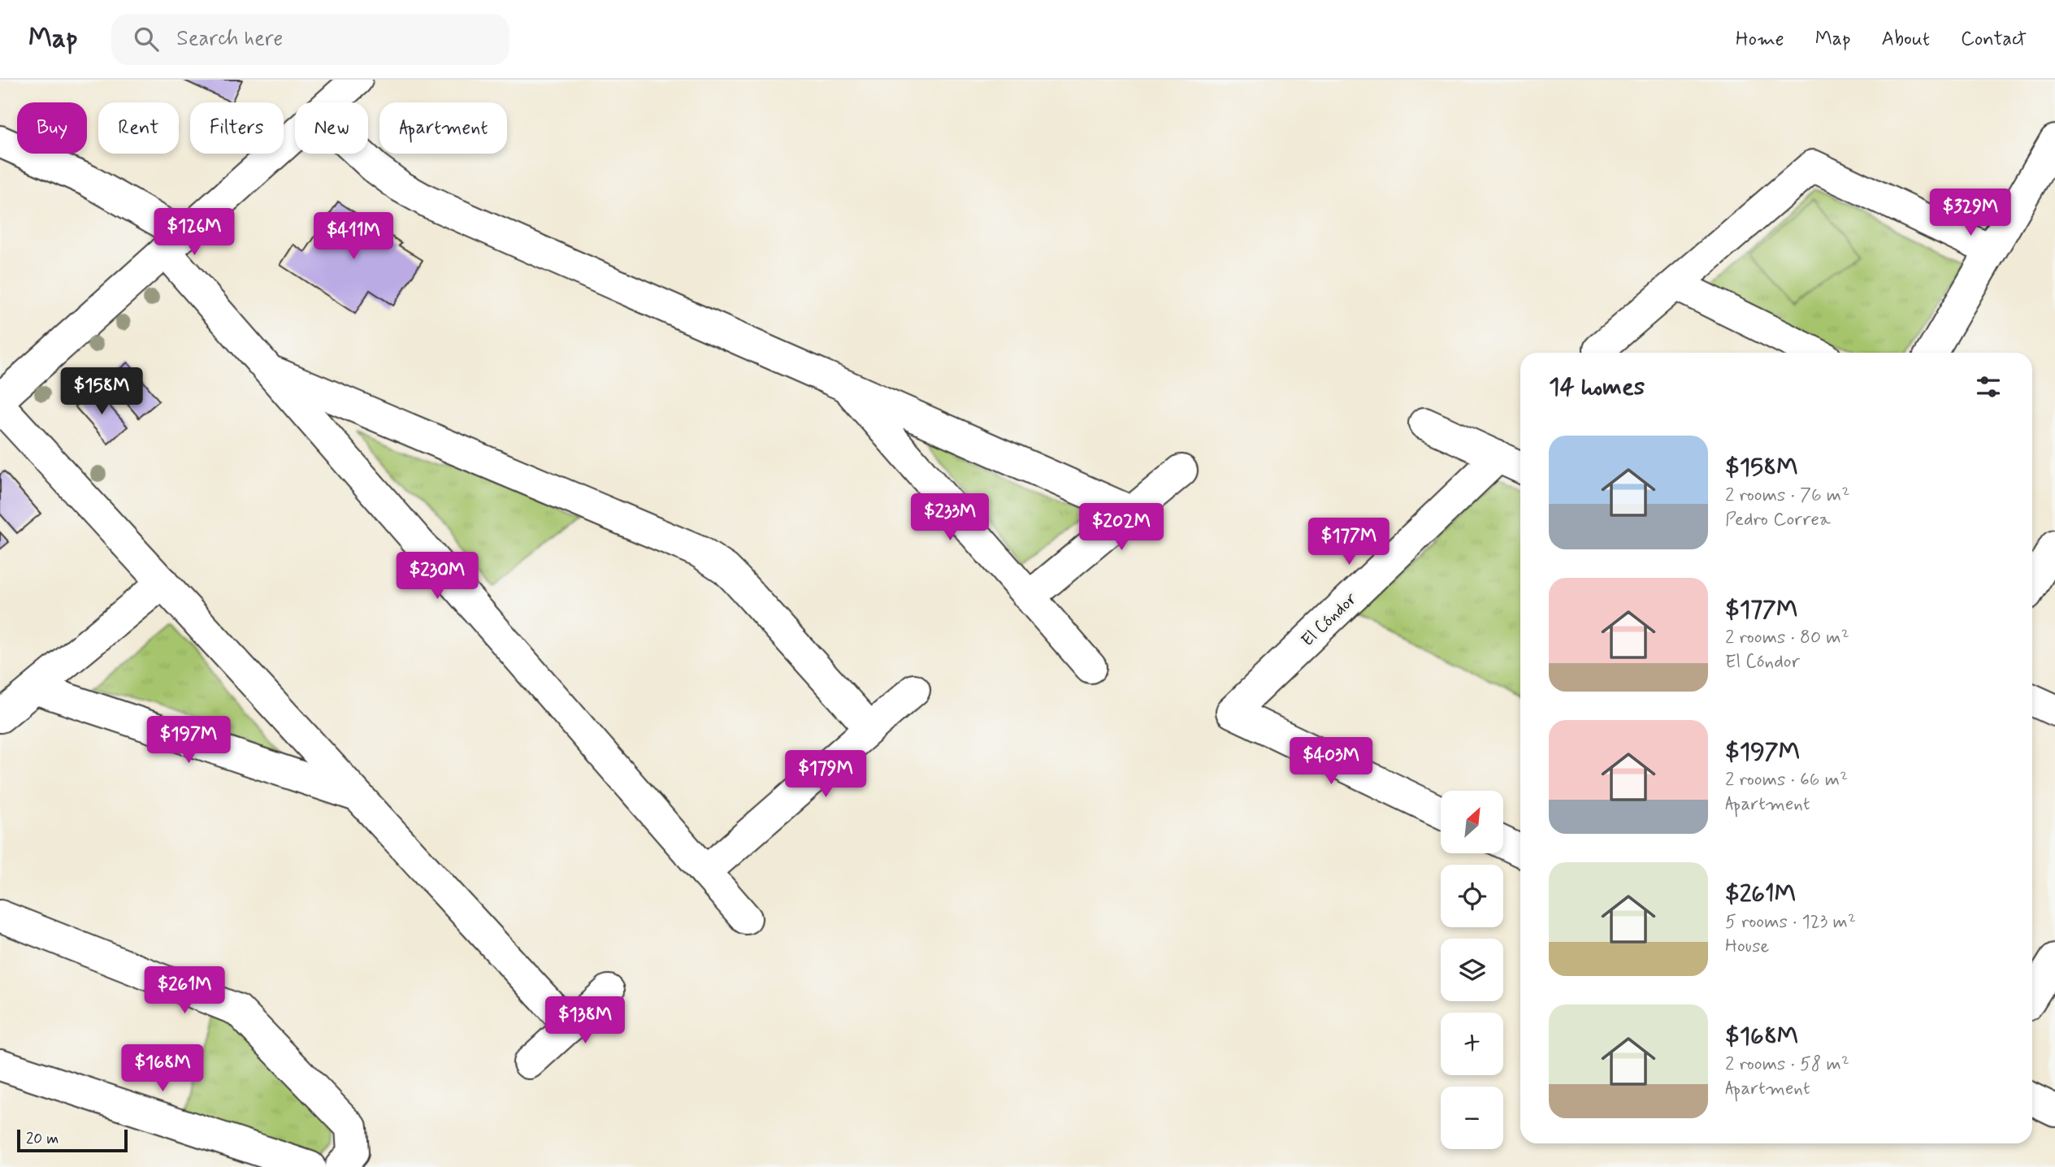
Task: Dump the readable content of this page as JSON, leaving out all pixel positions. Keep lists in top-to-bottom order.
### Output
{
  "streets": {
    "street": ["El Cóndor"]
  },
  "scale_bar": "20 m",
  "north": "top right",
  "page": {
    "header": "Map",
    "search": "Search here",
    "nav": [
      "Home",
      "Map",
      "About",
      "Contact"
    ],
    "chip": [
      "Buy",
      "Rent",
      "Filters",
      "New",
      "Apartment"
    ],
    "price": [
      "$329M",
      "$126M",
      "$411M",
      "$158M",
      "$233M",
      "$202M",
      "$177M",
      "$230M",
      "$197M",
      "$403M",
      "$179M",
      "$261M",
      "$138M",
      "$168M"
    ],
    "heading": "14 homes",
    "list": [
      {
        "name": "$158M",
        "note": "2 rooms · 76 m² · Pedro Correa"
      },
      {
        "name": "$177M",
        "note": "2 rooms · 80 m² · El Cóndor"
      },
      {
        "name": "$197M",
        "note": "2 rooms · 66 m² · Apartment"
      },
      {
        "name": "$261M",
        "note": "5 rooms · 123 m² · House"
      },
      {
        "name": "$168M",
        "note": "2 rooms · 58 m² · Apartment"
      }
    ],
    "map_buttons": ["+", "−"],
    "scale": "20 m"
  }
}
